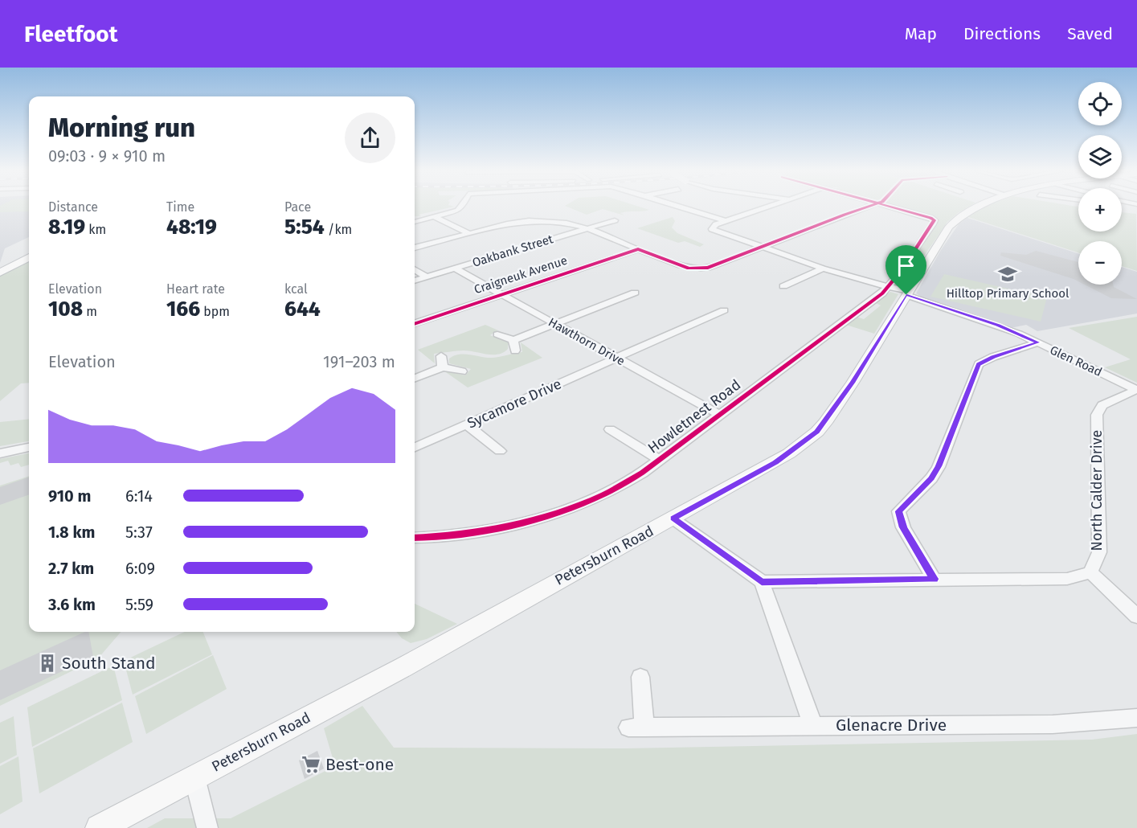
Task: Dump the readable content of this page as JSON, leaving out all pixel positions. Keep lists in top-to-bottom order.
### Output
{
  "streets": {
    "main road": ["Petersburn Road"],
    "street": [
      "Oakbank Street",
      "Craigneuk Avenue",
      "Hawthorn Drive",
      "Glen Road",
      "Sycamore Drive",
      "Howletnest Road",
      "North Calder Drive",
      "Glenacre Drive"
    ]
  },
  "crossings": [
    ["Oakbank Street", "Hawthorn Drive"],
    ["Craigneuk Avenue", "Hawthorn Drive"],
    ["Hawthorn Drive", "Sycamore Drive"],
    ["Hawthorn Drive", "Howletnest Road"],
    ["Glen Road", "Howletnest Road"],
    ["Glen Road", "North Calder Drive"],
    ["Glen Road", "Petersburn Road"]
  ],
  "places": {
    "school or university": ["Hilltop Primary School"],
    "building": ["South Stand"],
    "supermarket": ["Best-one"]
  },
  "page": {
    "header": "Fleetfoot",
    "nav": ["Map", "Directions", "Saved"],
    "map_buttons": ["+", "−"],
    "heading": ["Morning run", "09:03 · 9 × 910 m"],
    "stats": [
      ["Distance", "8.19 km"],
      ["Time", "48:19"],
      ["Pace", "5:54 /km"],
      ["Elevation", "108 m"],
      ["Heart rate", "166 bpm"],
      ["kcal", "644"]
    ],
    "chart": ["Elevation", "191–203 m"],
    "list": [
      {
        "name": "910 m",
        "note": "6:14"
      },
      {
        "name": "1.8 km",
        "note": "5:37"
      },
      {
        "name": "2.7 km",
        "note": "6:09"
      },
      {
        "name": "3.6 km",
        "note": "5:59"
      }
    ]
  }
}
